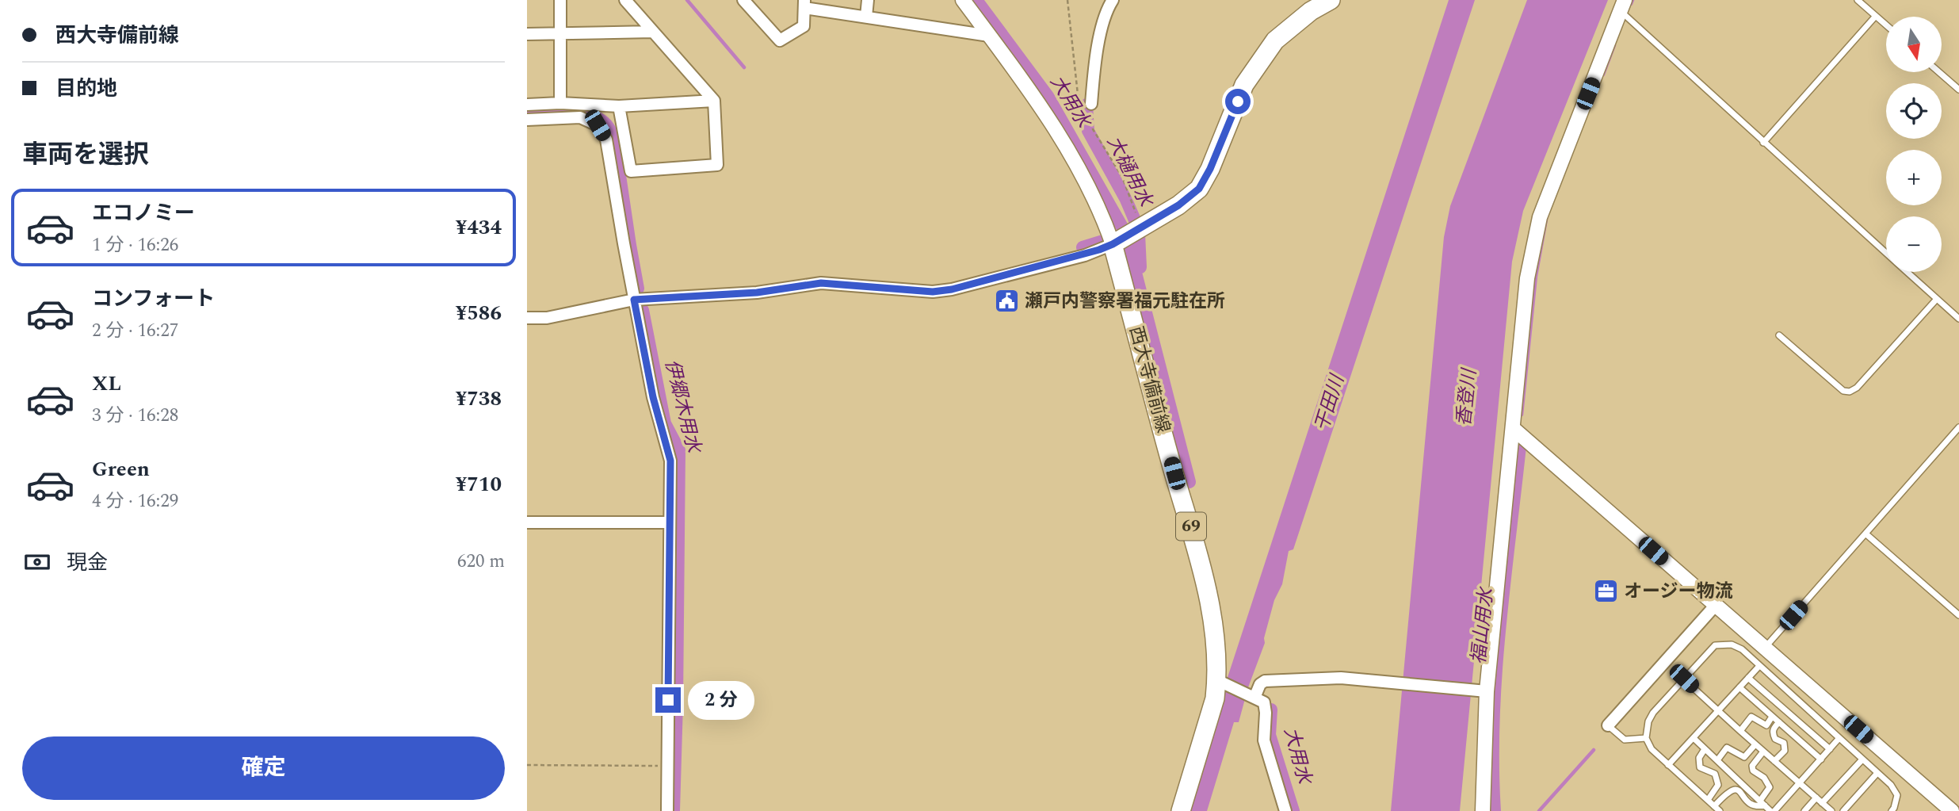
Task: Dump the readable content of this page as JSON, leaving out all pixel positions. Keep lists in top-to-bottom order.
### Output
{
  "streets": {
    "main road": ["西大寺備前線", "69"]
  },
  "water": [
    "大用水",
    "大樋用水",
    "香登川",
    "干田川",
    "伊郷木用水",
    "福山用水"
  ],
  "places": {
    "public building": ["瀬戸内警察署福元駐在所"],
    "office": ["オージー物流"]
  },
  "north": "bottom",
  "page": {
    "banner": ["西大寺備前線", "目的地"],
    "map_buttons": ["+", "−"],
    "heading": "車両を選択",
    "list": [
      {
        "name": "エコノミー",
        "note": "1 分 · 16:26",
        "value": "¥434"
      },
      {
        "name": "コンフォート",
        "note": "2 分 · 16:27",
        "value": "¥586"
      },
      {
        "name": "XL",
        "note": "3 分 · 16:28",
        "value": "¥738"
      },
      {
        "name": "Green",
        "note": "4 分 · 16:29",
        "value": "¥710"
      }
    ],
    "pay": ["現金", "620 m"],
    "bubble": "2 分",
    "buttons": "確定"
  }
}
